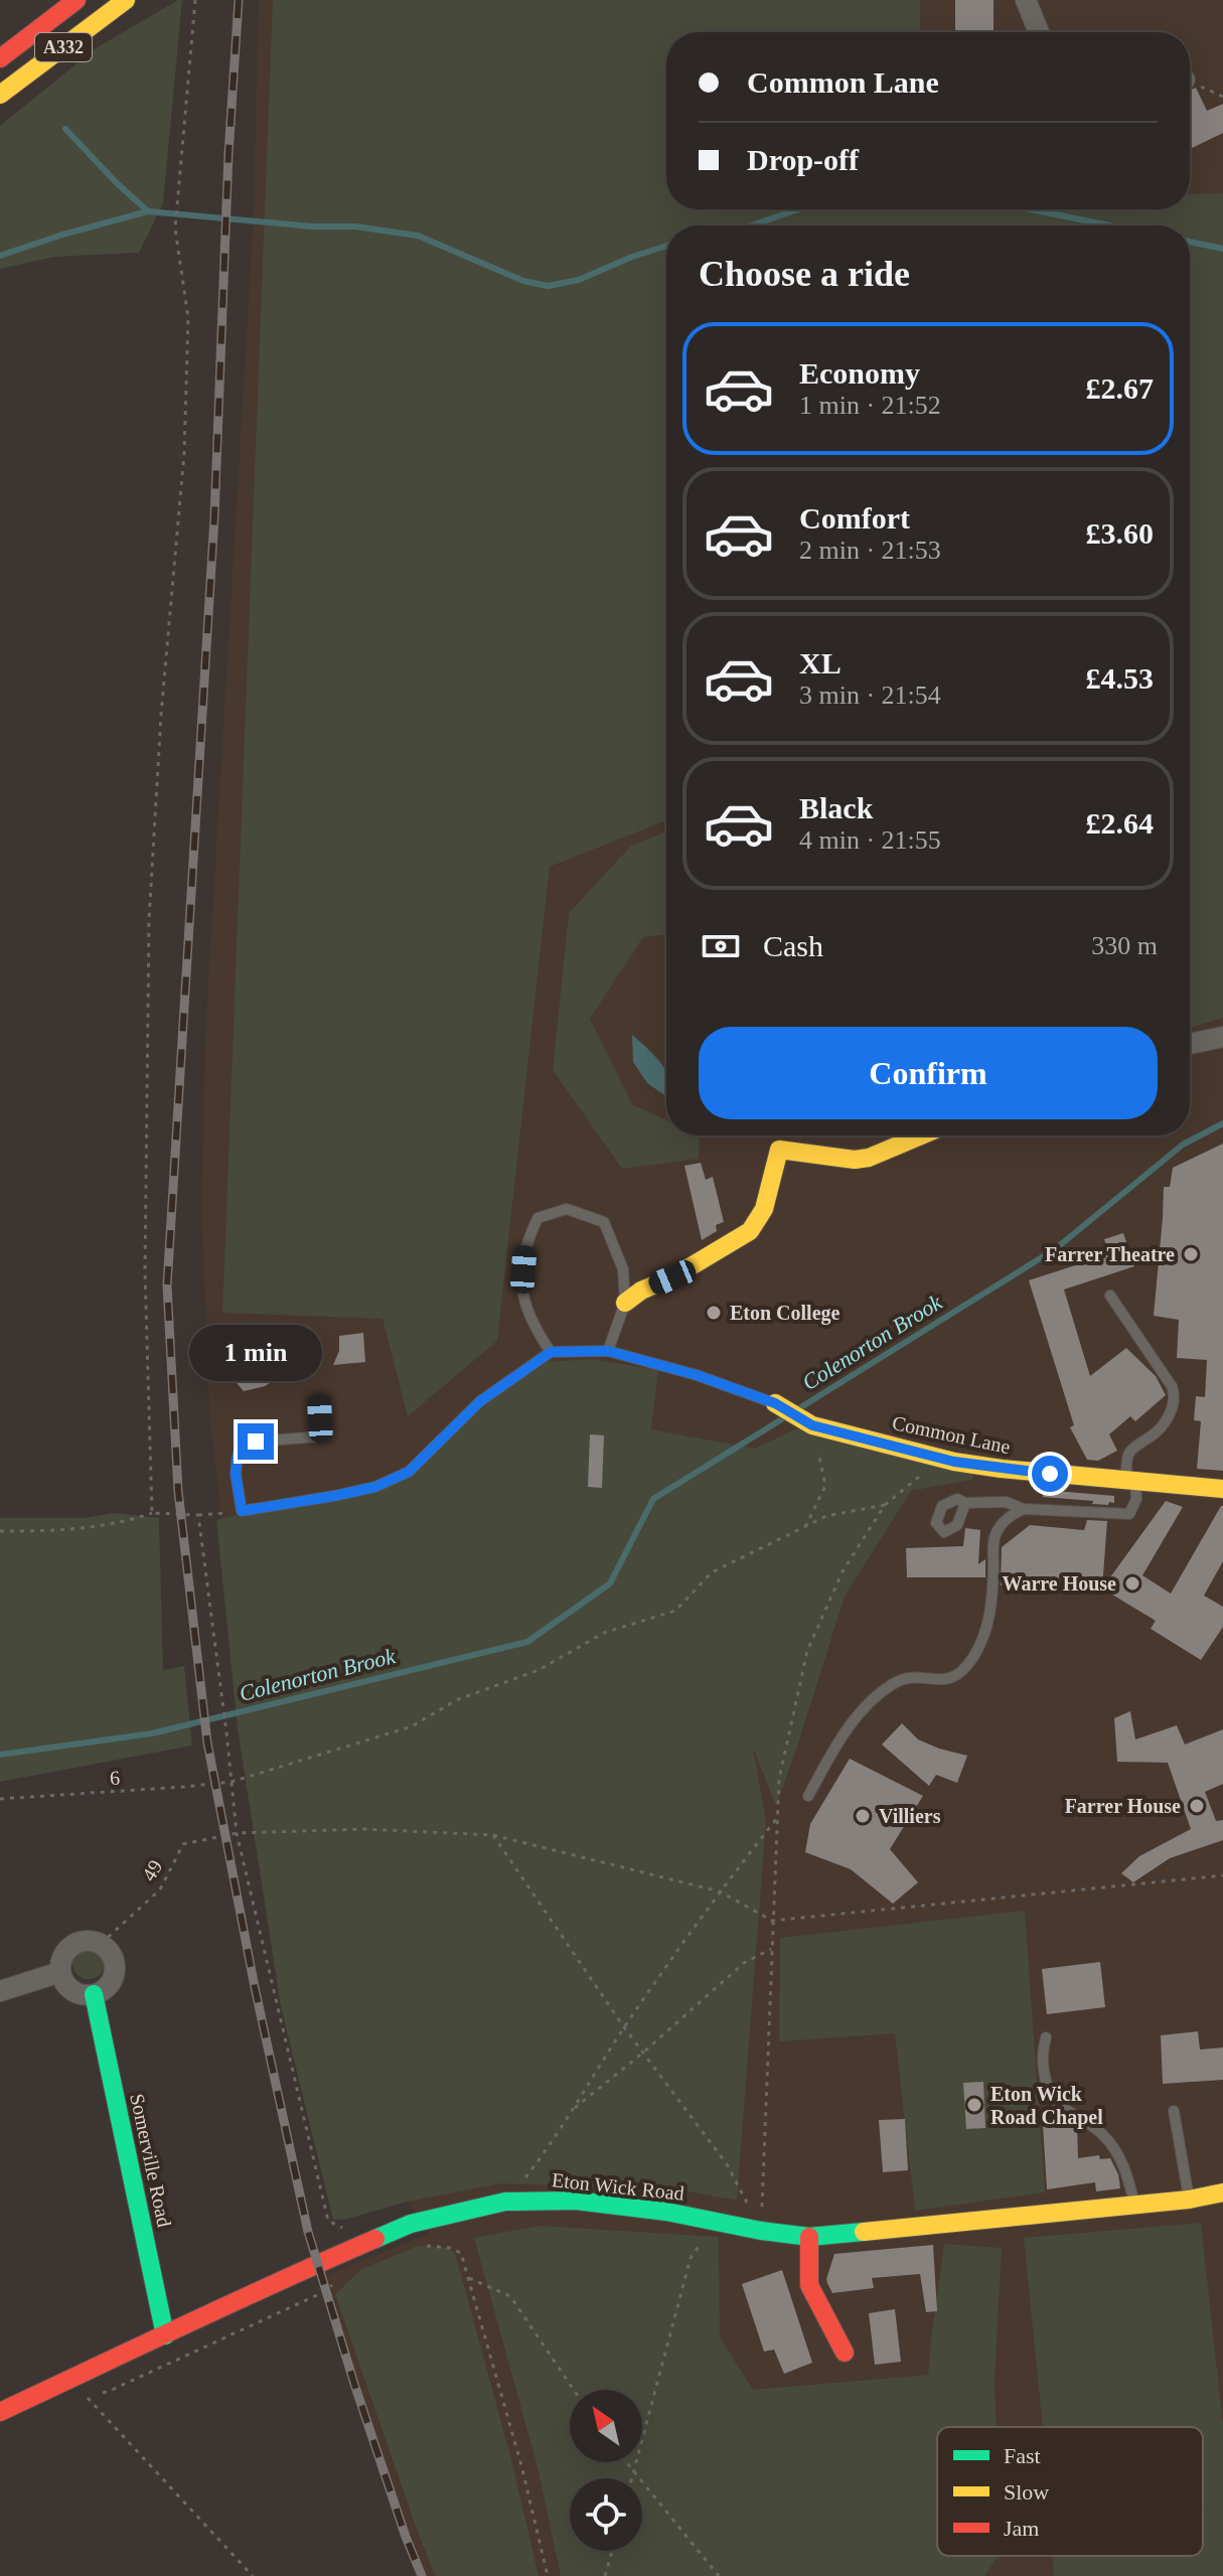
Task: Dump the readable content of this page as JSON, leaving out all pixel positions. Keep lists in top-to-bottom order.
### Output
{
  "streets": {
    "main road": [
      "A332",
      "Common Lane",
      "Somerville Road",
      "Eton Wick Road"
    ],
    "path": ["6", "49"]
  },
  "crossings": [
    ["49", "Somerville Road"],
    ["Somerville Road", "Eton Wick Road"]
  ],
  "water": ["Colenorton Brook"],
  "places": [
    "Farrer Theatre",
    "Eton College",
    "Warre House",
    "Farrer House",
    "Villiers",
    "Eton Wick Road Chapel"
  ],
  "legend": ["Fast", "Slow", "Jam"],
  "north": "top left",
  "page": {
    "banner": ["Common Lane", "Drop-off"],
    "heading": "Choose a ride",
    "list": [
      {
        "name": "Economy",
        "note": "1 min · 21:52",
        "value": "£2.67"
      },
      {
        "name": "Comfort",
        "note": "2 min · 21:53",
        "value": "£3.60"
      },
      {
        "name": "XL",
        "note": "3 min · 21:54",
        "value": "£4.53"
      },
      {
        "name": "Black",
        "note": "4 min · 21:55",
        "value": "£2.64"
      }
    ],
    "pay": ["Cash", "330 m"],
    "buttons": "Confirm",
    "bubble": "1 min"
  }
}
